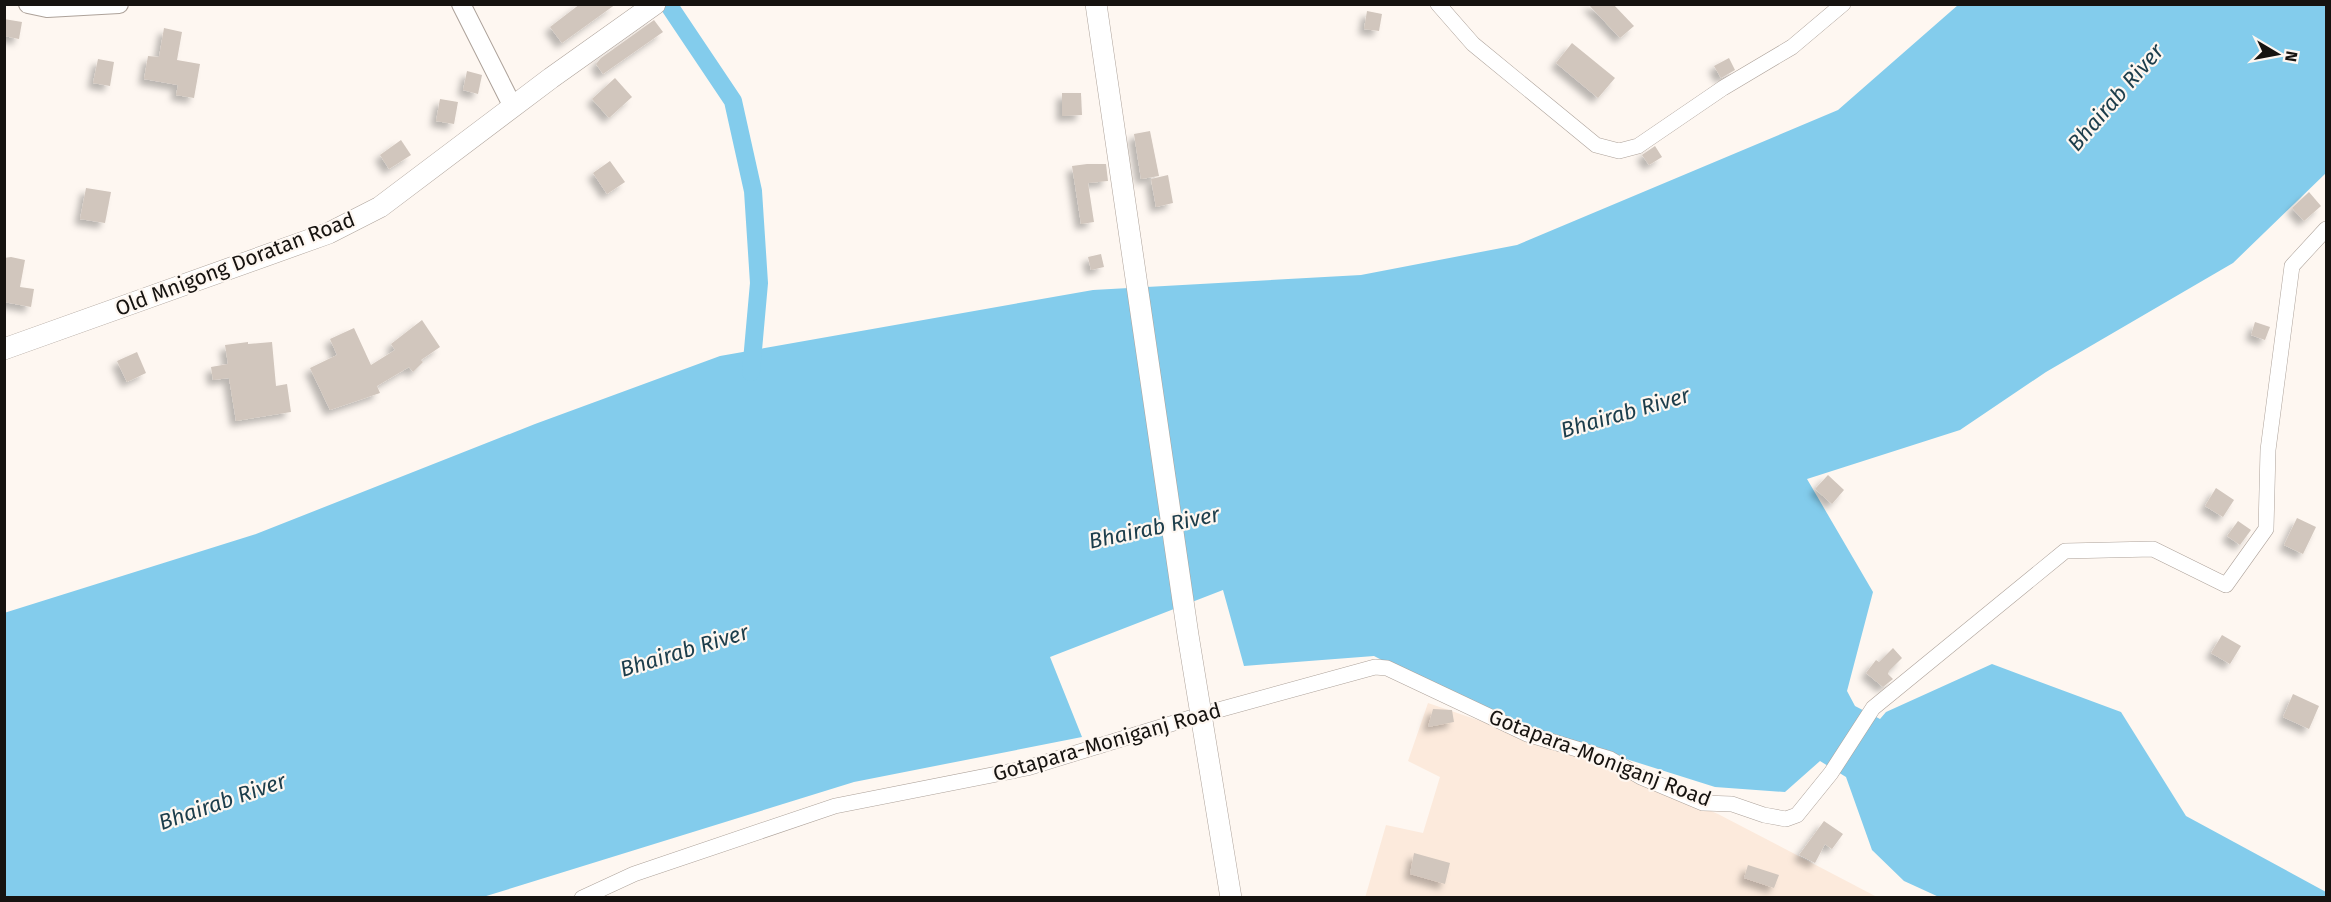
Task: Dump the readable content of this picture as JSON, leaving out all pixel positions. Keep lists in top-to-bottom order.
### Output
{
  "streets": {
    "main road": ["Old Mnigong Doratan Road"],
    "street": ["Gotapara-Moniganj Road"]
  },
  "water": ["Bhairab River"],
  "north": "right"
}
